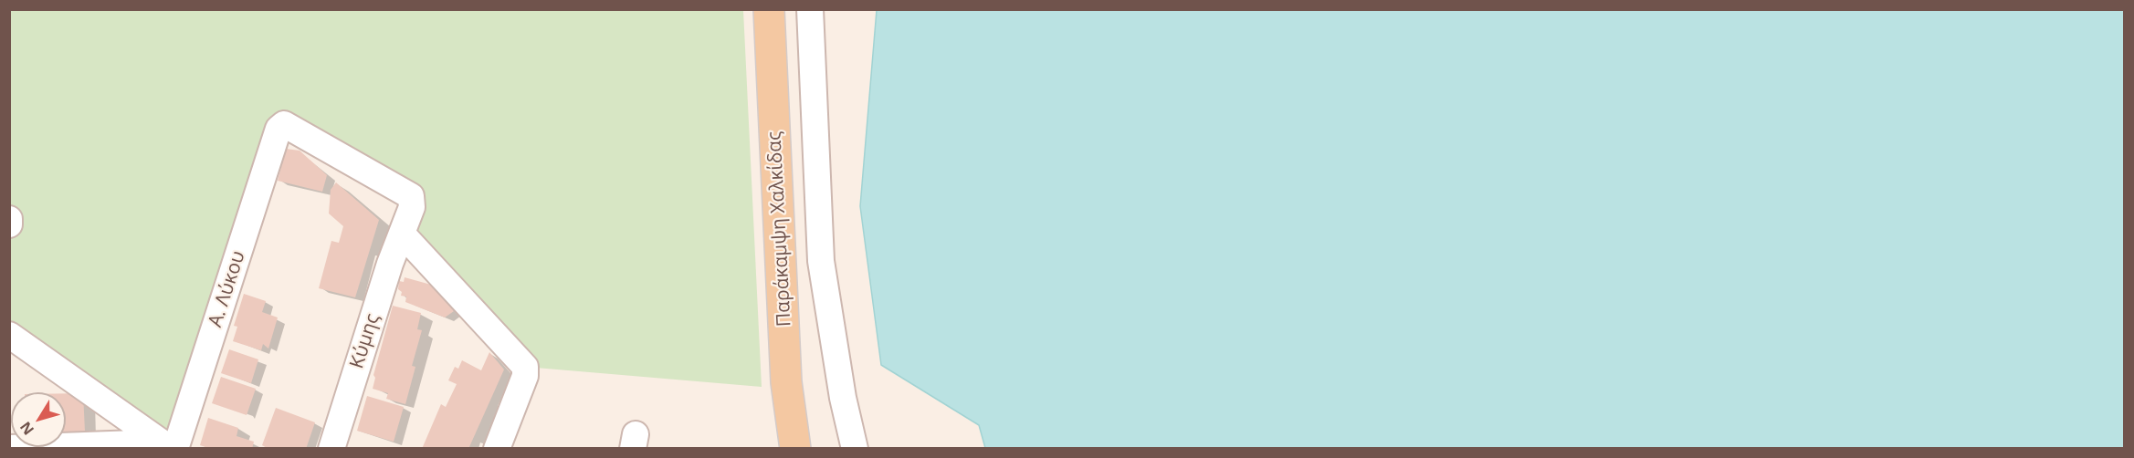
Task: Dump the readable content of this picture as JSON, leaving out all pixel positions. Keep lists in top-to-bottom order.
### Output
{
  "streets": {
    "main road": ["Παράκαμψη Χαλκίδας"],
    "street": ["Α. Λύκου", "Κύμης"]
  },
  "crossings": [
    ["Α. Λύκου", "Κύμης"]
  ],
  "north": "bottom left"
}
